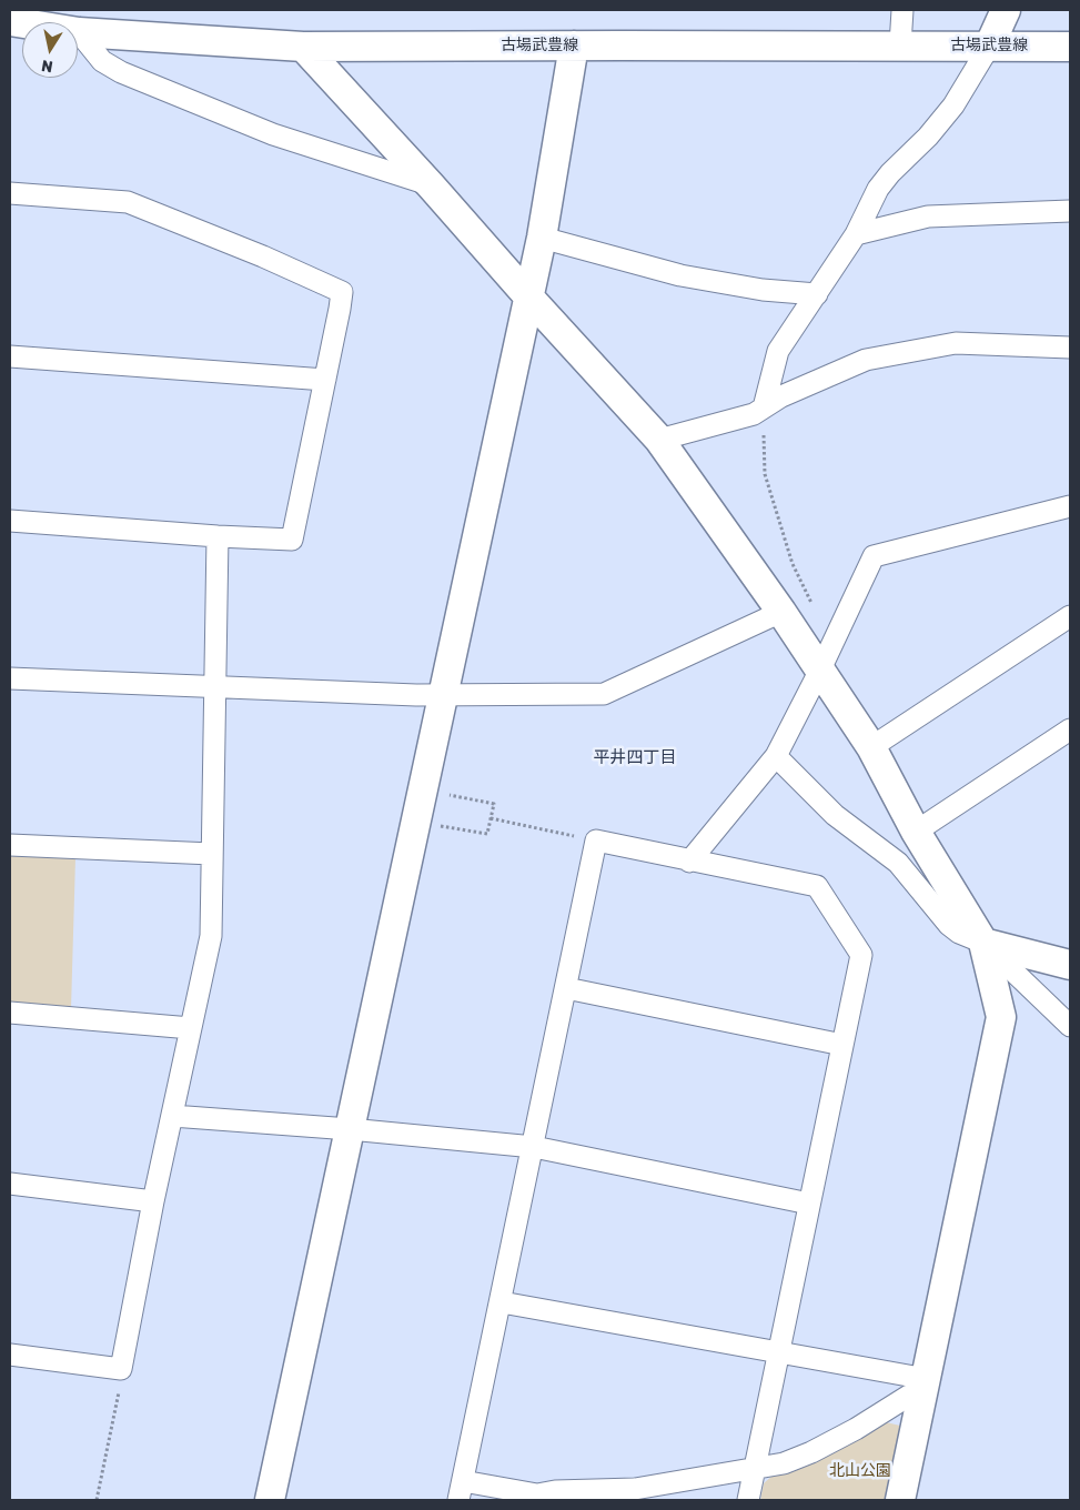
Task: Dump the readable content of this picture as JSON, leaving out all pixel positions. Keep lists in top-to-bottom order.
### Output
{
  "streets": {
    "street": ["古場武豊線"]
  },
  "districts": ["平井四丁目"],
  "parks": ["北山公園"],
  "north": "bottom"
}
